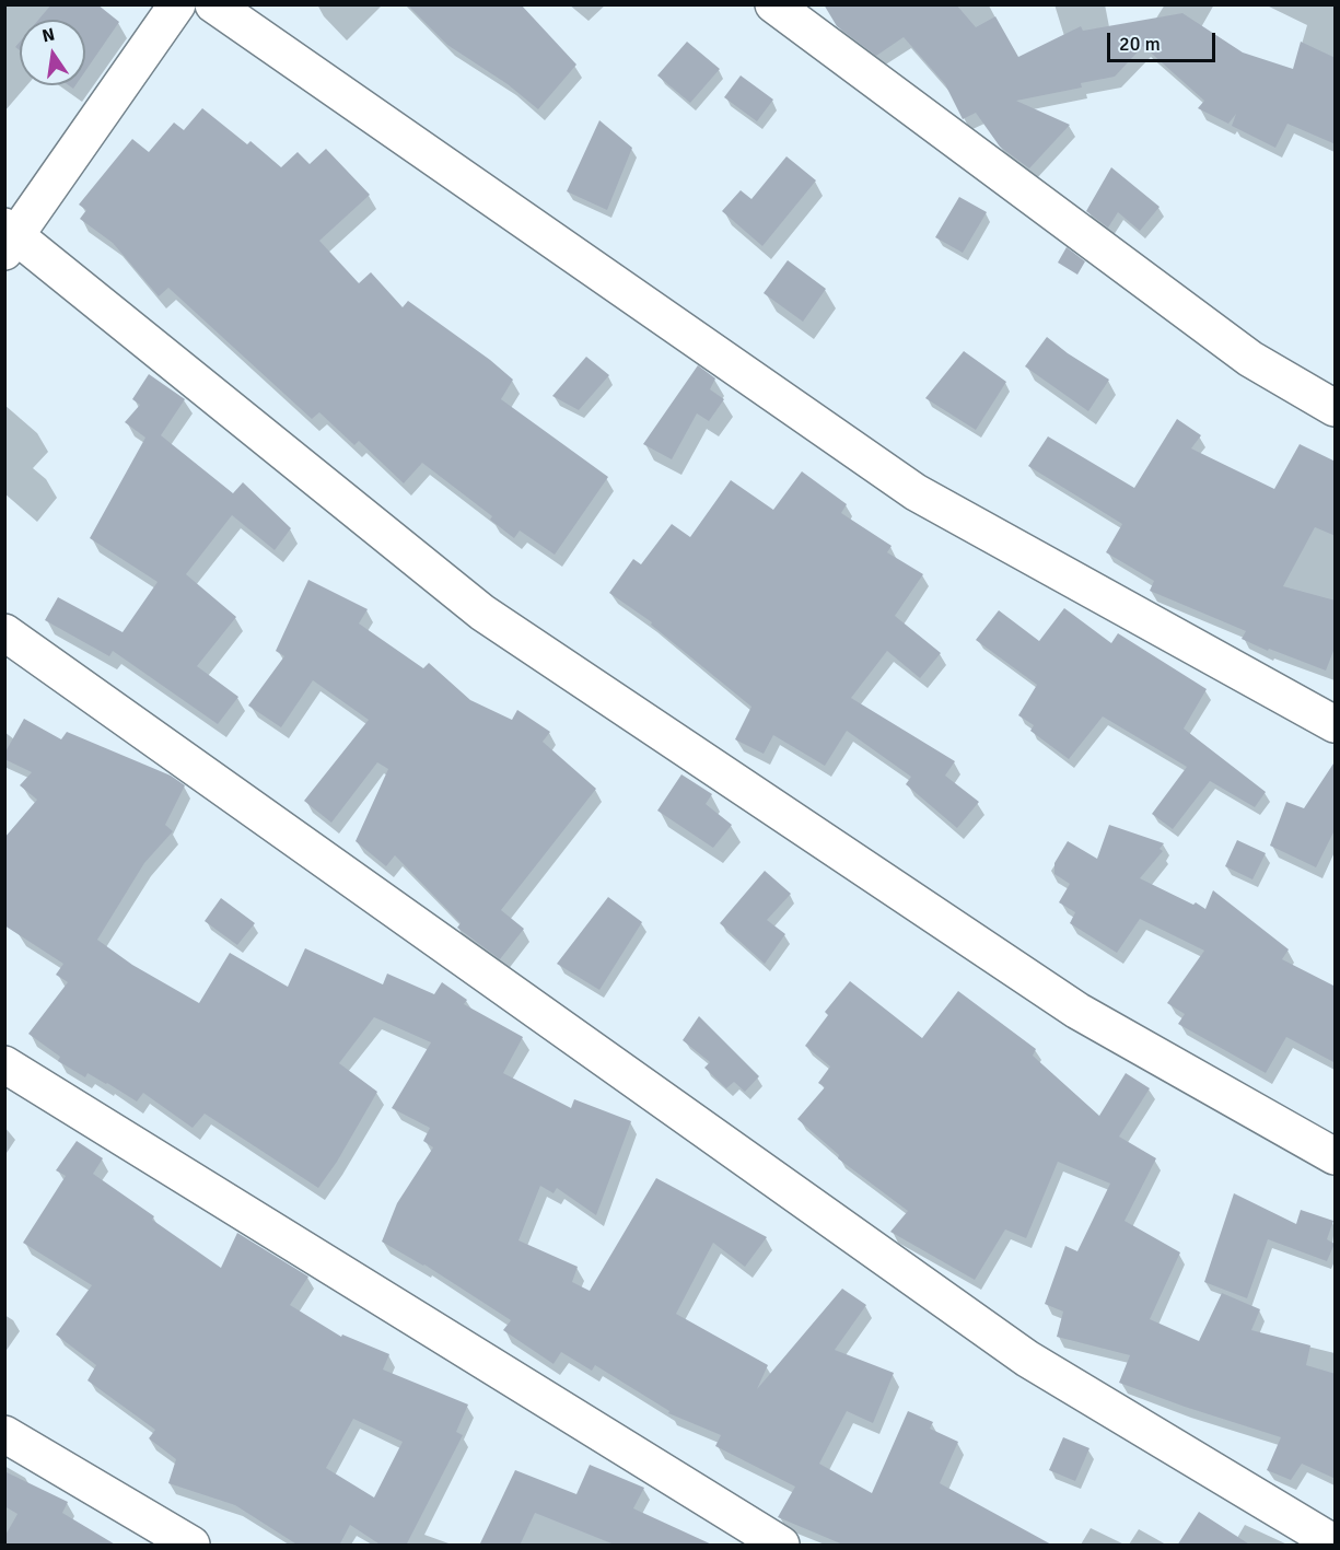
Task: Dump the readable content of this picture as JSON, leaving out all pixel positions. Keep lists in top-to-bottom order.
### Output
{
  "scale_bar": "20 m",
  "north": "top"
}
